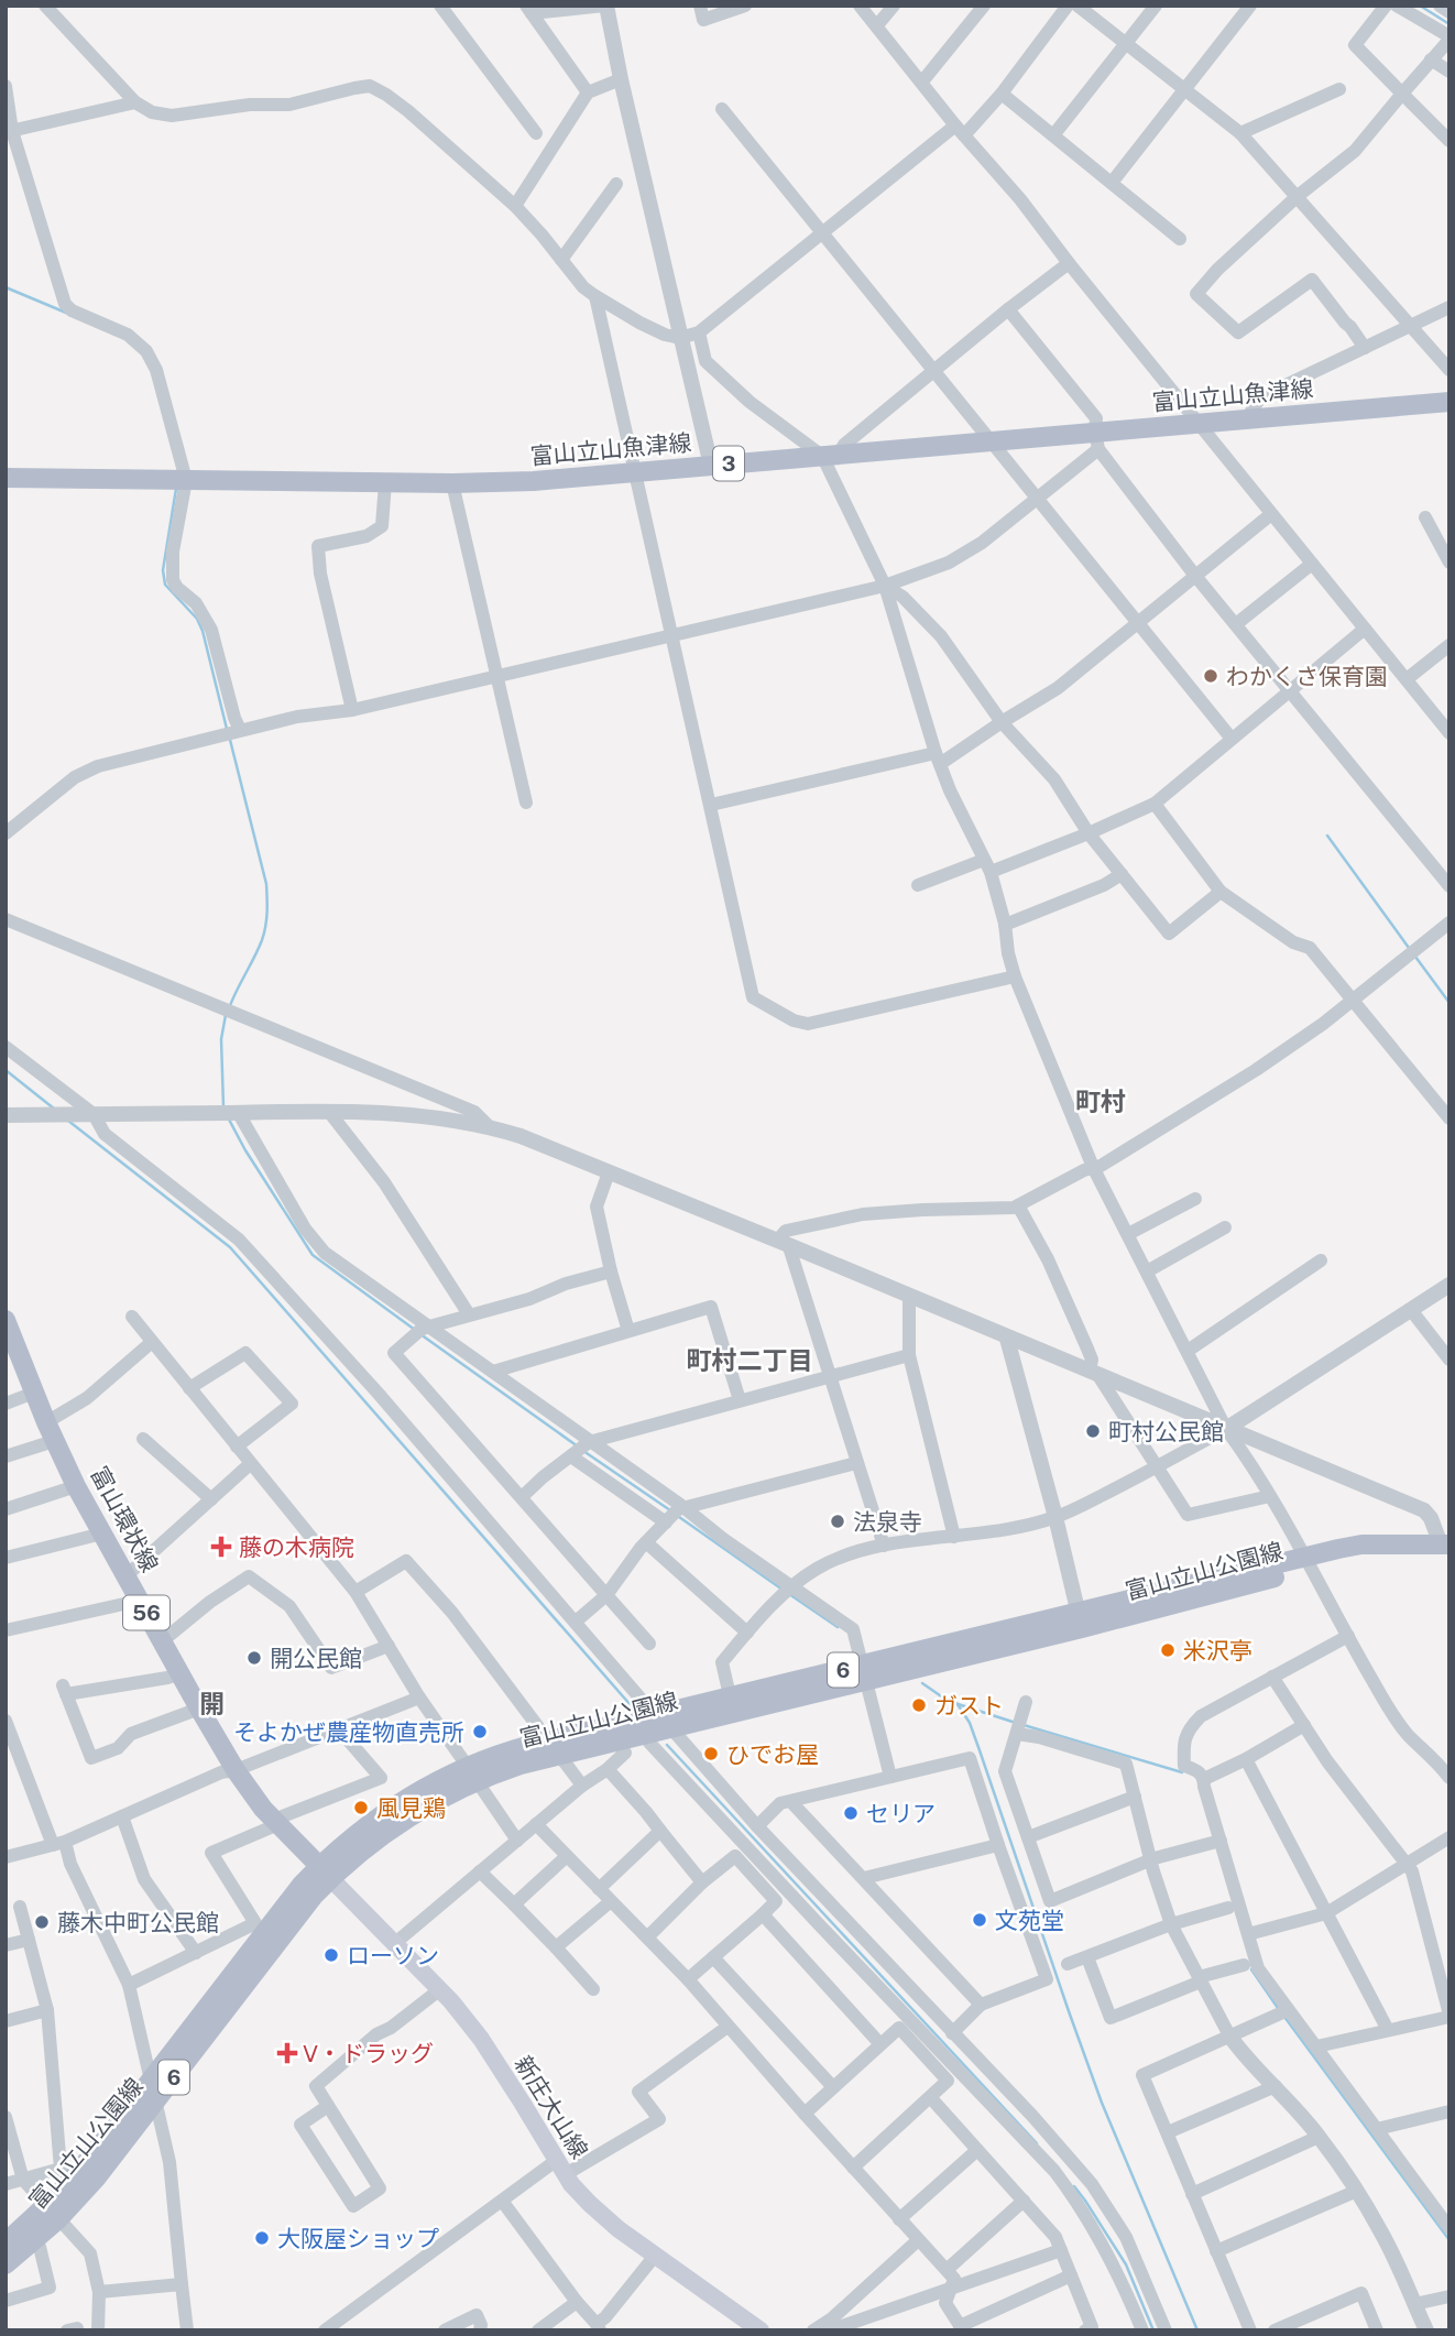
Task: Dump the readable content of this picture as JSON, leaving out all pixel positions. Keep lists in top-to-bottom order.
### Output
{
  "streets": {
    "main road": [
      "富山立山魚津線",
      "3",
      "富山環状線",
      "富山立山公園線",
      "56",
      "6",
      "新庄大山線"
    ]
  },
  "crossings": [
    ["富山環状線", "富山立山公園線"],
    ["富山環状線", "新庄大山線"],
    ["富山立山公園線", "新庄大山線"]
  ],
  "districts": ["町村", "町村二丁目", "開"],
  "places": {
    "other": [
      "わかくさ保育園",
      "町村公民館",
      "法泉寺",
      "米沢亭",
      "開公民館",
      "ガスト",
      "そよかぜ農産物直売所",
      "ひでお屋",
      "風見鶏",
      "セリア",
      "文苑堂",
      "藤木中町公民館",
      "ローソン",
      "大阪屋ショップ"
    ],
    "health": ["藤の木病院", "V・ドラッグ"]
  }
}
